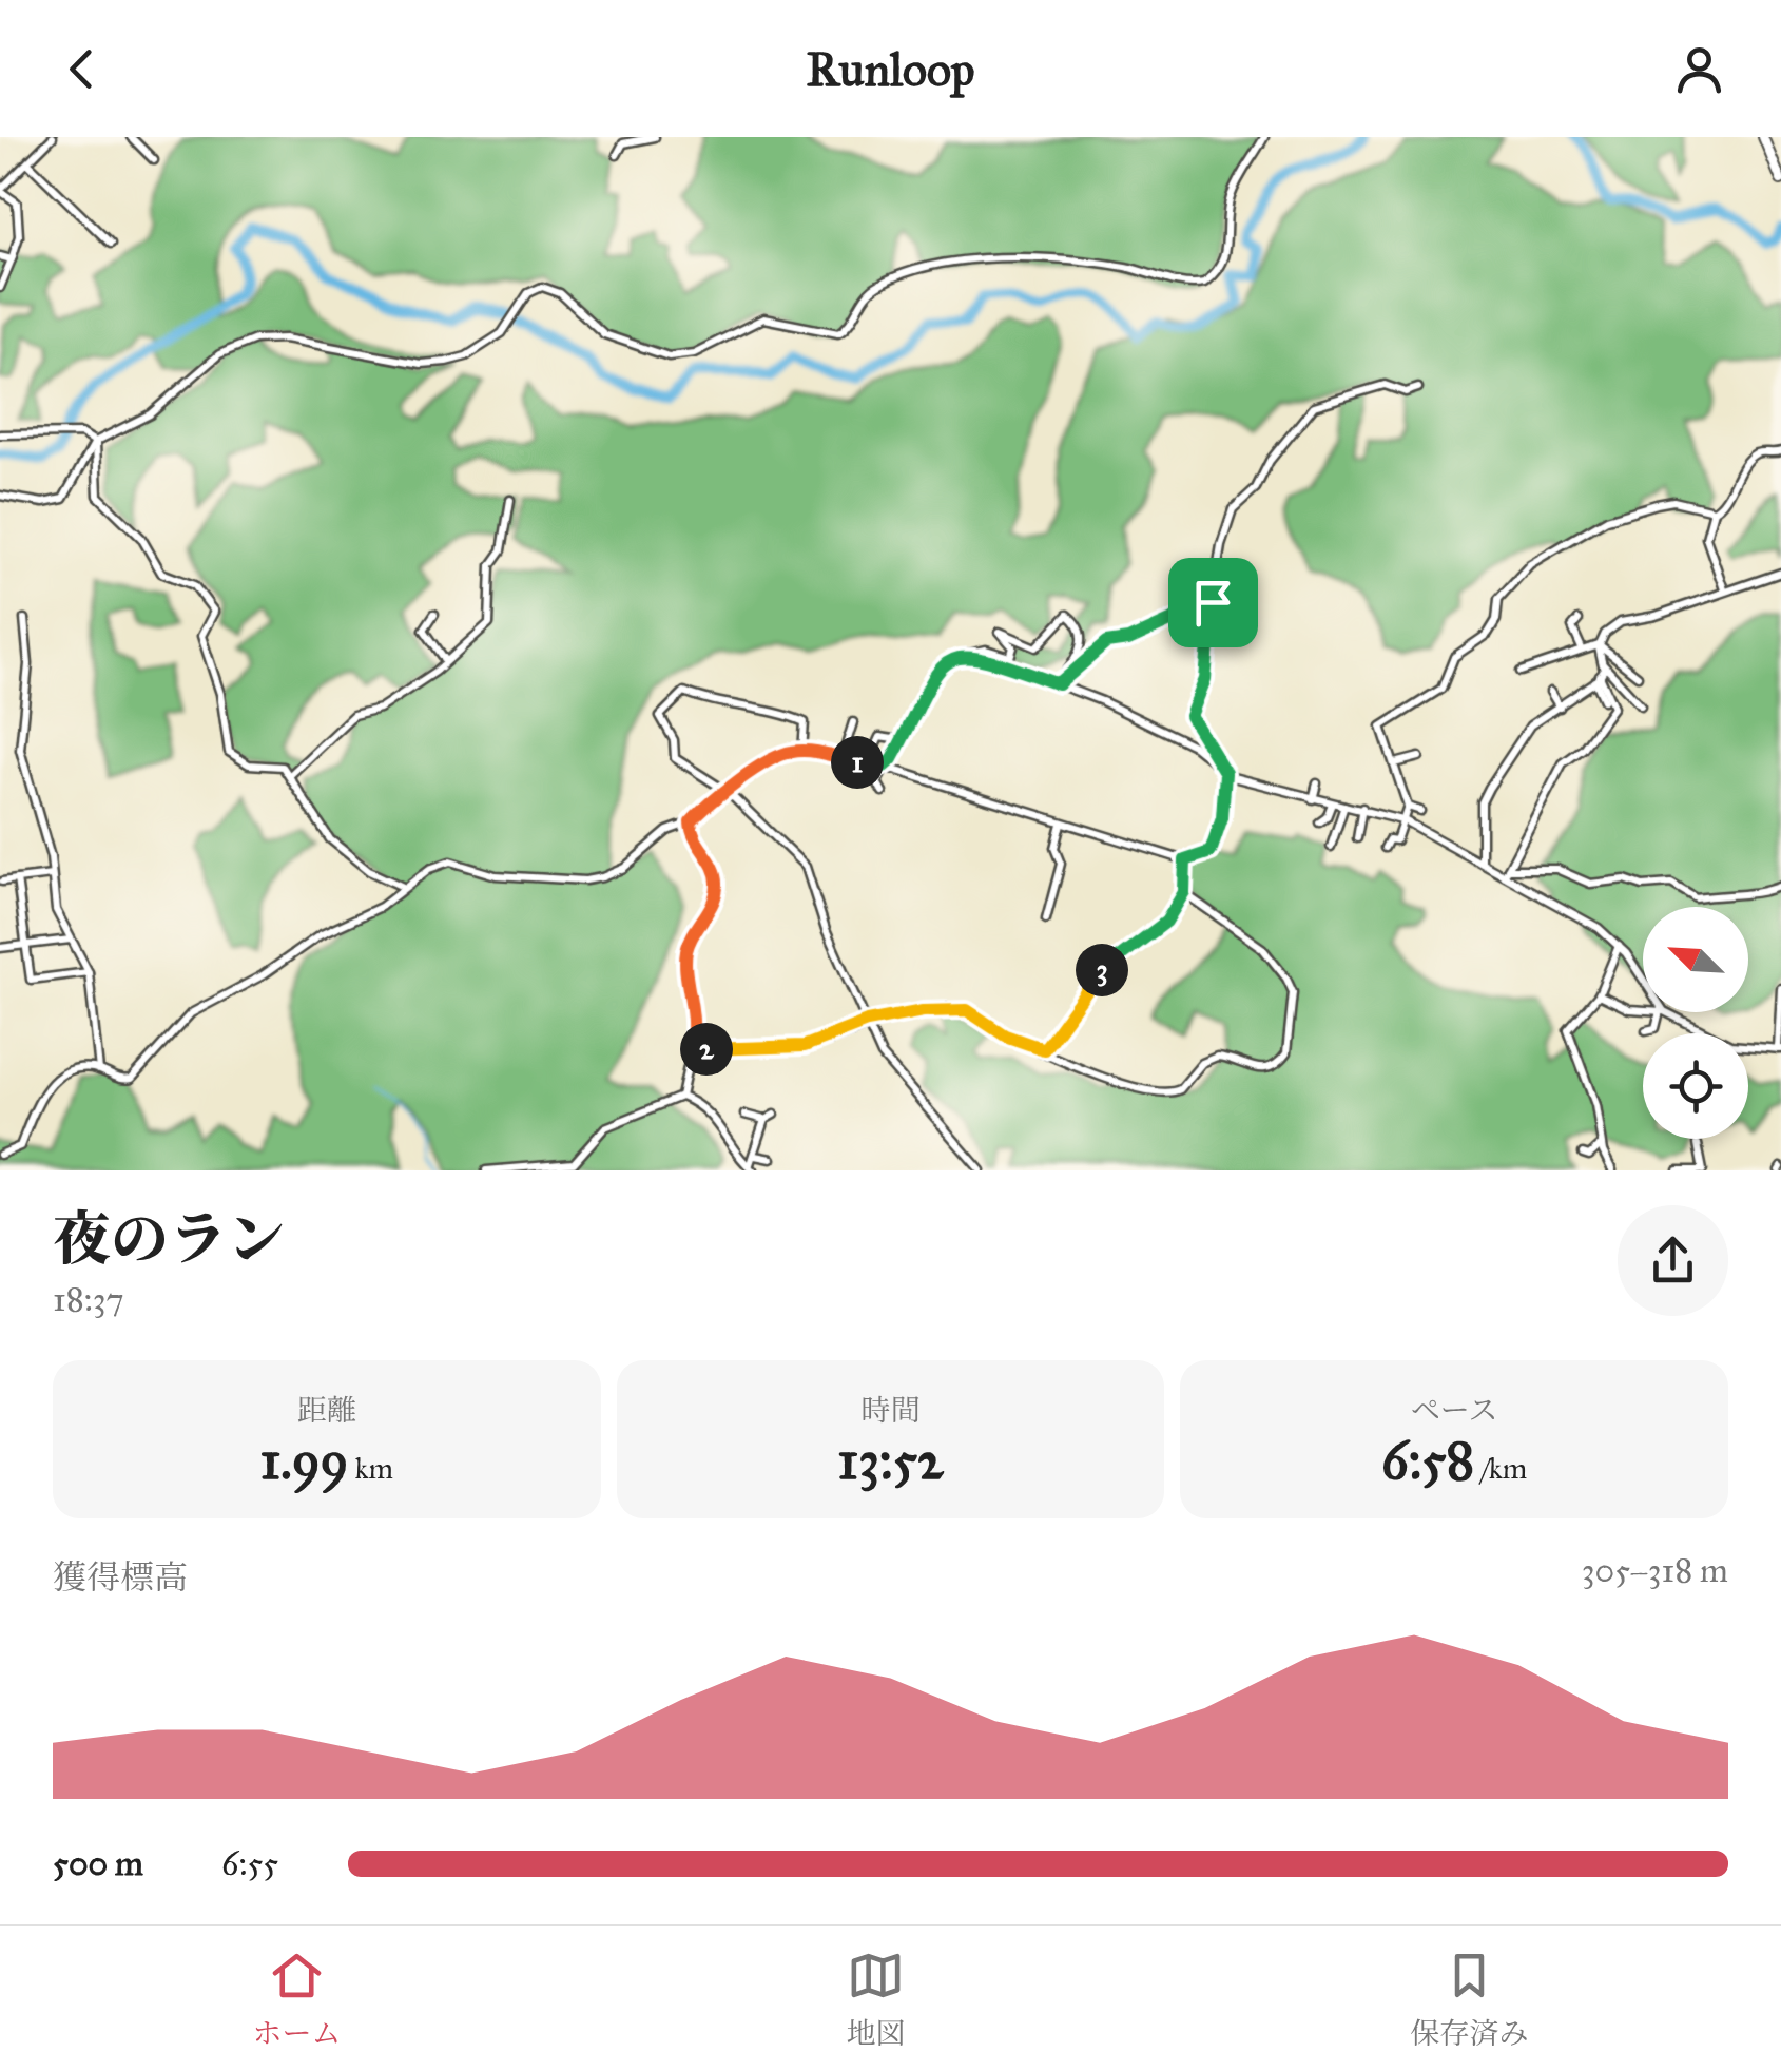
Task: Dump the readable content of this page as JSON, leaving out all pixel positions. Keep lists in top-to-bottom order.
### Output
{
  "north": "top left",
  "page": {
    "header": "Runloop",
    "pins": ["1", "3", "2"],
    "heading": ["夜のラン", "18:37"],
    "stats": [
      ["距離", "1.99 km"],
      ["時間", "13:52"],
      ["ペース", "6:58 /km"]
    ],
    "chart": ["獲得標高", "305–318 m"],
    "list": [
      {
        "name": "500 m",
        "note": "6:55"
      }
    ],
    "tabs": ["ホーム", "地図", "保存済み"]
  }
}
